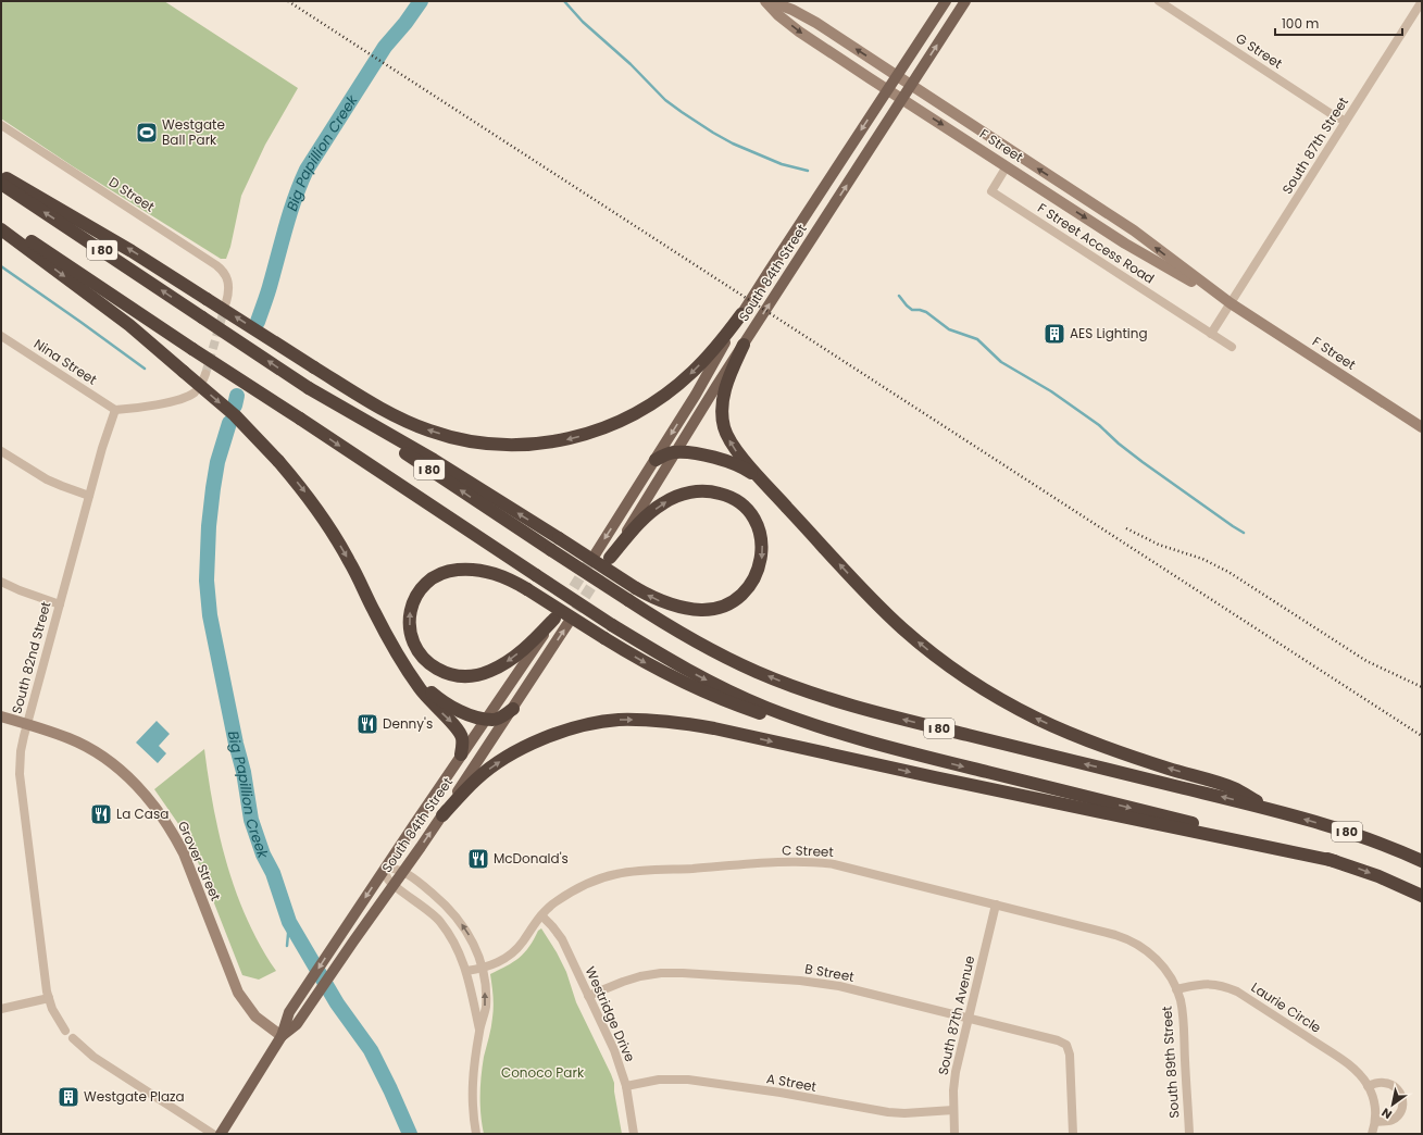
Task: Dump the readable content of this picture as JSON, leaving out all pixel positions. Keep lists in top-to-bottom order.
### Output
{
  "streets": {
    "highway": ["I 80"],
    "main road": ["South 84th Street"],
    "street": [
      "G Street",
      "F Street",
      "South 87th Street",
      "D Street",
      "F Street Access Road",
      "Nina Street",
      "South 82nd Street",
      "C Street",
      "Grover Street",
      "B Street",
      "Laurie Circle",
      "Westridge Drive",
      "South 87th Avenue",
      "South 89th Street",
      "A Street"
    ]
  },
  "crossings": [
    ["G Street", "South 87th Street"],
    ["F Street", "South 87th Street"],
    ["F Street", "F Street Access Road"],
    ["F Street", "South 84th Street"],
    ["South 84th Street", "Grover Street"],
    ["Nina Street", "South 82nd Street"],
    ["South 82nd Street", "Grover Street"],
    ["C Street", "Laurie Circle"],
    ["C Street", "Westridge Drive"],
    ["C Street", "South 87th Avenue"],
    ["C Street", "South 89th Street"],
    ["B Street", "Westridge Drive"],
    ["B Street", "South 87th Avenue"],
    ["Laurie Circle", "South 89th Street"],
    ["Westridge Drive", "A Street"],
    ["South 87th Avenue", "A Street"]
  ],
  "water": ["Big Papillion Creek"],
  "parks": ["Conoco Park"],
  "places": {
    "sports": ["Westgate Ball Park"],
    "building": ["AES Lighting", "Westgate Plaza"],
    "restaurant": ["Denny's", "La Casa", "McDonald's"]
  },
  "scale_bar": "100 m",
  "north": "bottom left"
}
